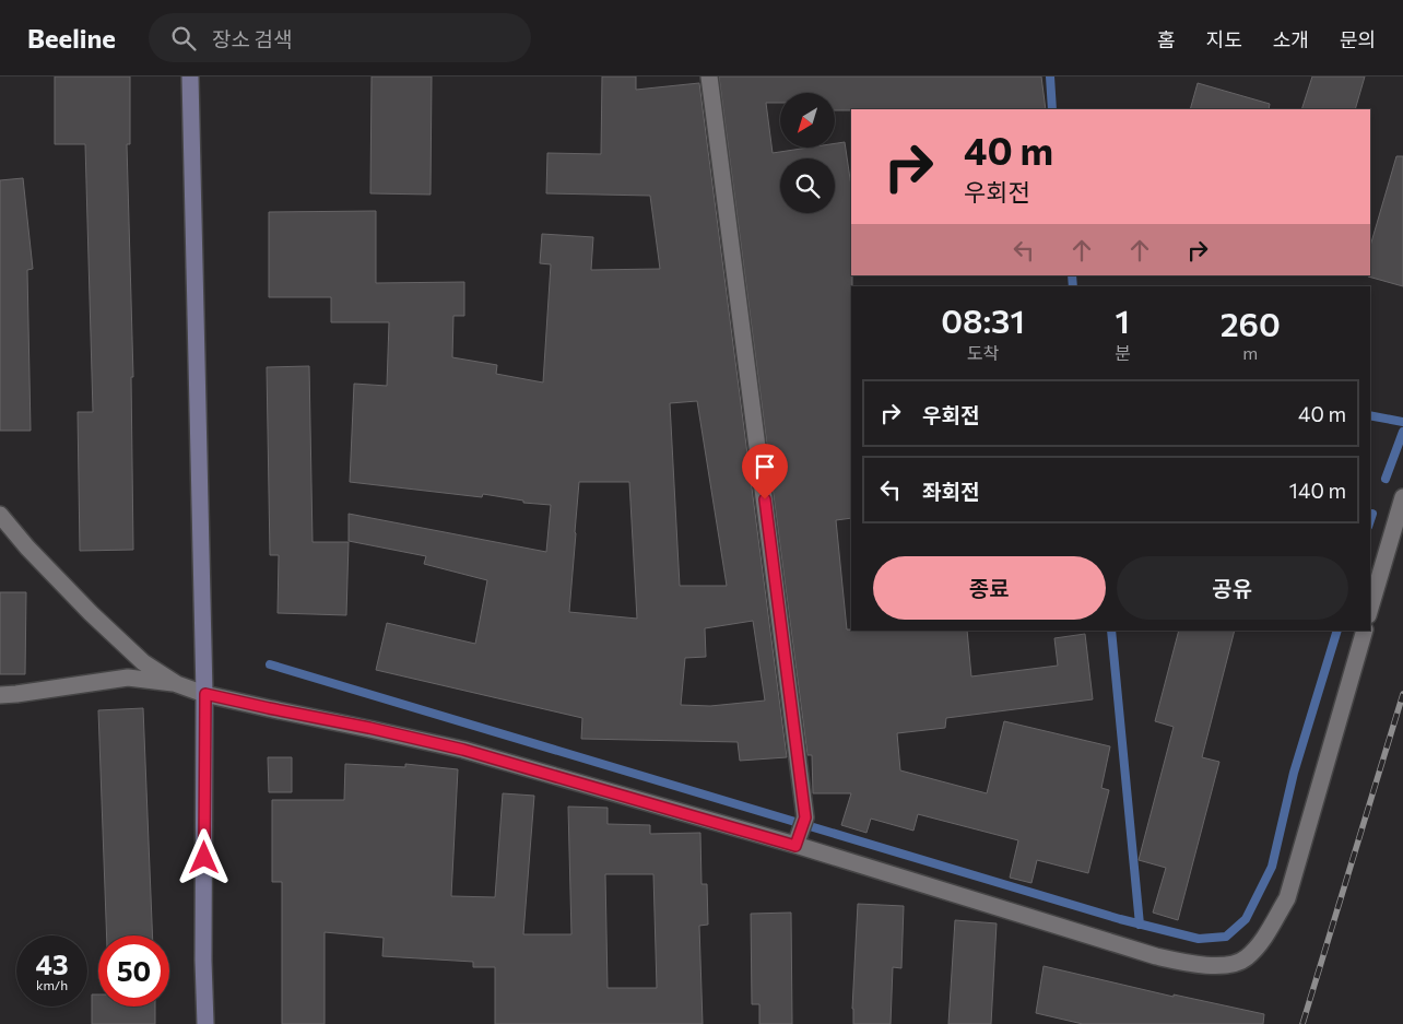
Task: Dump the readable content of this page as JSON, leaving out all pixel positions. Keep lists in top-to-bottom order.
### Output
{
  "north": "bottom left",
  "page": {
    "header": "Beeline",
    "search": "장소 검색",
    "nav": [
      "홈",
      "지도",
      "소개",
      "문의"
    ],
    "turn": ["40 m", "우회전"],
    "eta": [
      "08:31",
      "도착",
      "1",
      "분",
      "260",
      "m"
    ],
    "list": [
      {
        "name": "우회전",
        "value": "40 m"
      },
      {
        "name": "좌회전",
        "value": "140 m"
      }
    ],
    "buttons": ["종료", "공유"],
    "speed": "43 km/h",
    "limit": "50"
  }
}
